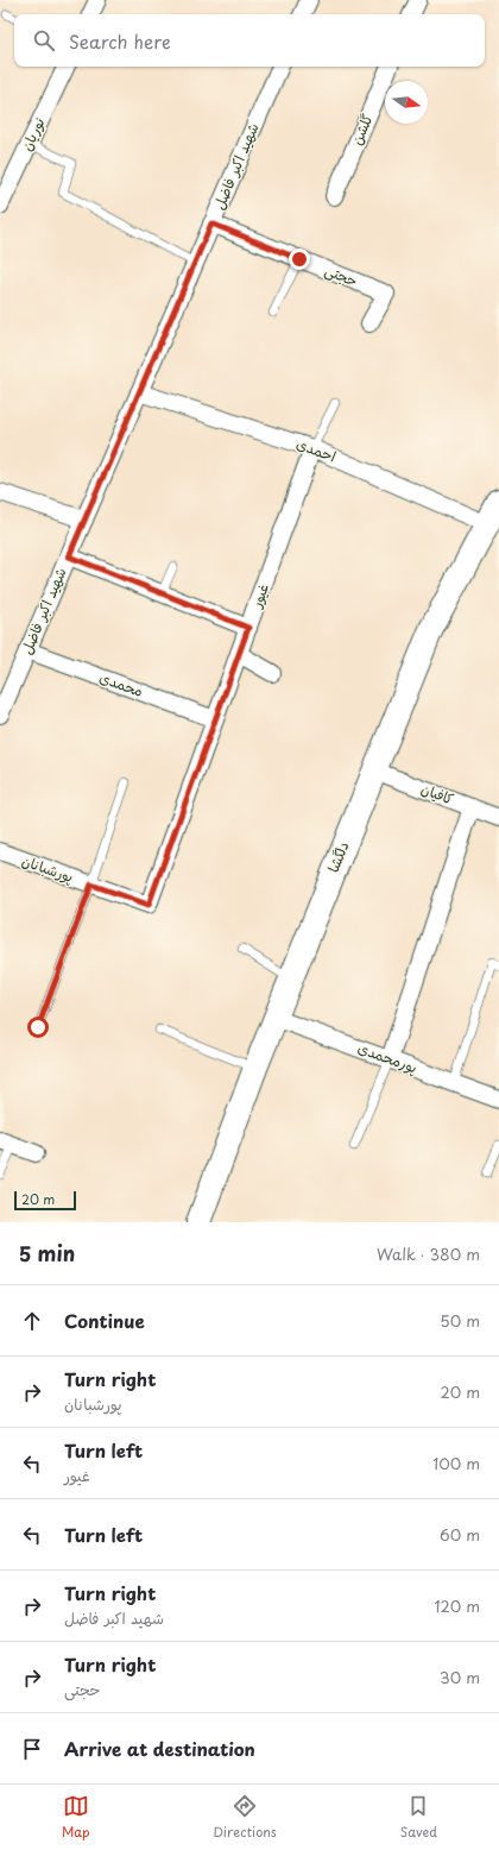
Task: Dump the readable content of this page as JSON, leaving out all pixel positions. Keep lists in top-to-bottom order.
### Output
{
  "streets": {
    "street": [
      "گلشن",
      "نوریان",
      "شهید اکبر فاضل",
      "حجتی",
      "احمدی",
      "غیور",
      "محمدی",
      "کافیان",
      "دلگشا",
      "پورشبانان",
      "پورمحمدی"
    ]
  },
  "crossings": [
    ["شهید اکبر فاضل", "حجتی"],
    ["شهید اکبر فاضل", "احمدی"],
    ["شهید اکبر فاضل", "محمدی"],
    ["احمدی", "غیور"],
    ["احمدی", "دلگشا"],
    ["غیور", "محمدی"],
    ["غیور", "پورشبانان"],
    ["کافیان", "دلگشا"],
    ["دلگشا", "پورمحمدی"]
  ],
  "scale_bar": "20 m",
  "north": "right",
  "page": {
    "search": "Search here",
    "scale": "20 m",
    "heading": ["5 min", "Walk · 380 m"],
    "list": [
      ["Continue", "50 m"],
      ["Turn right", "پورشبانان", "20 m"],
      ["Turn left", "غیور", "100 m"],
      ["Turn left", "60 m"],
      ["Turn right", "شهید اکبر فاضل", "120 m"],
      ["Turn right", "حجتی", "30 m"],
      "Arrive at destination"
    ],
    "nav": ["Map", "Directions", "Saved"]
  }
}
